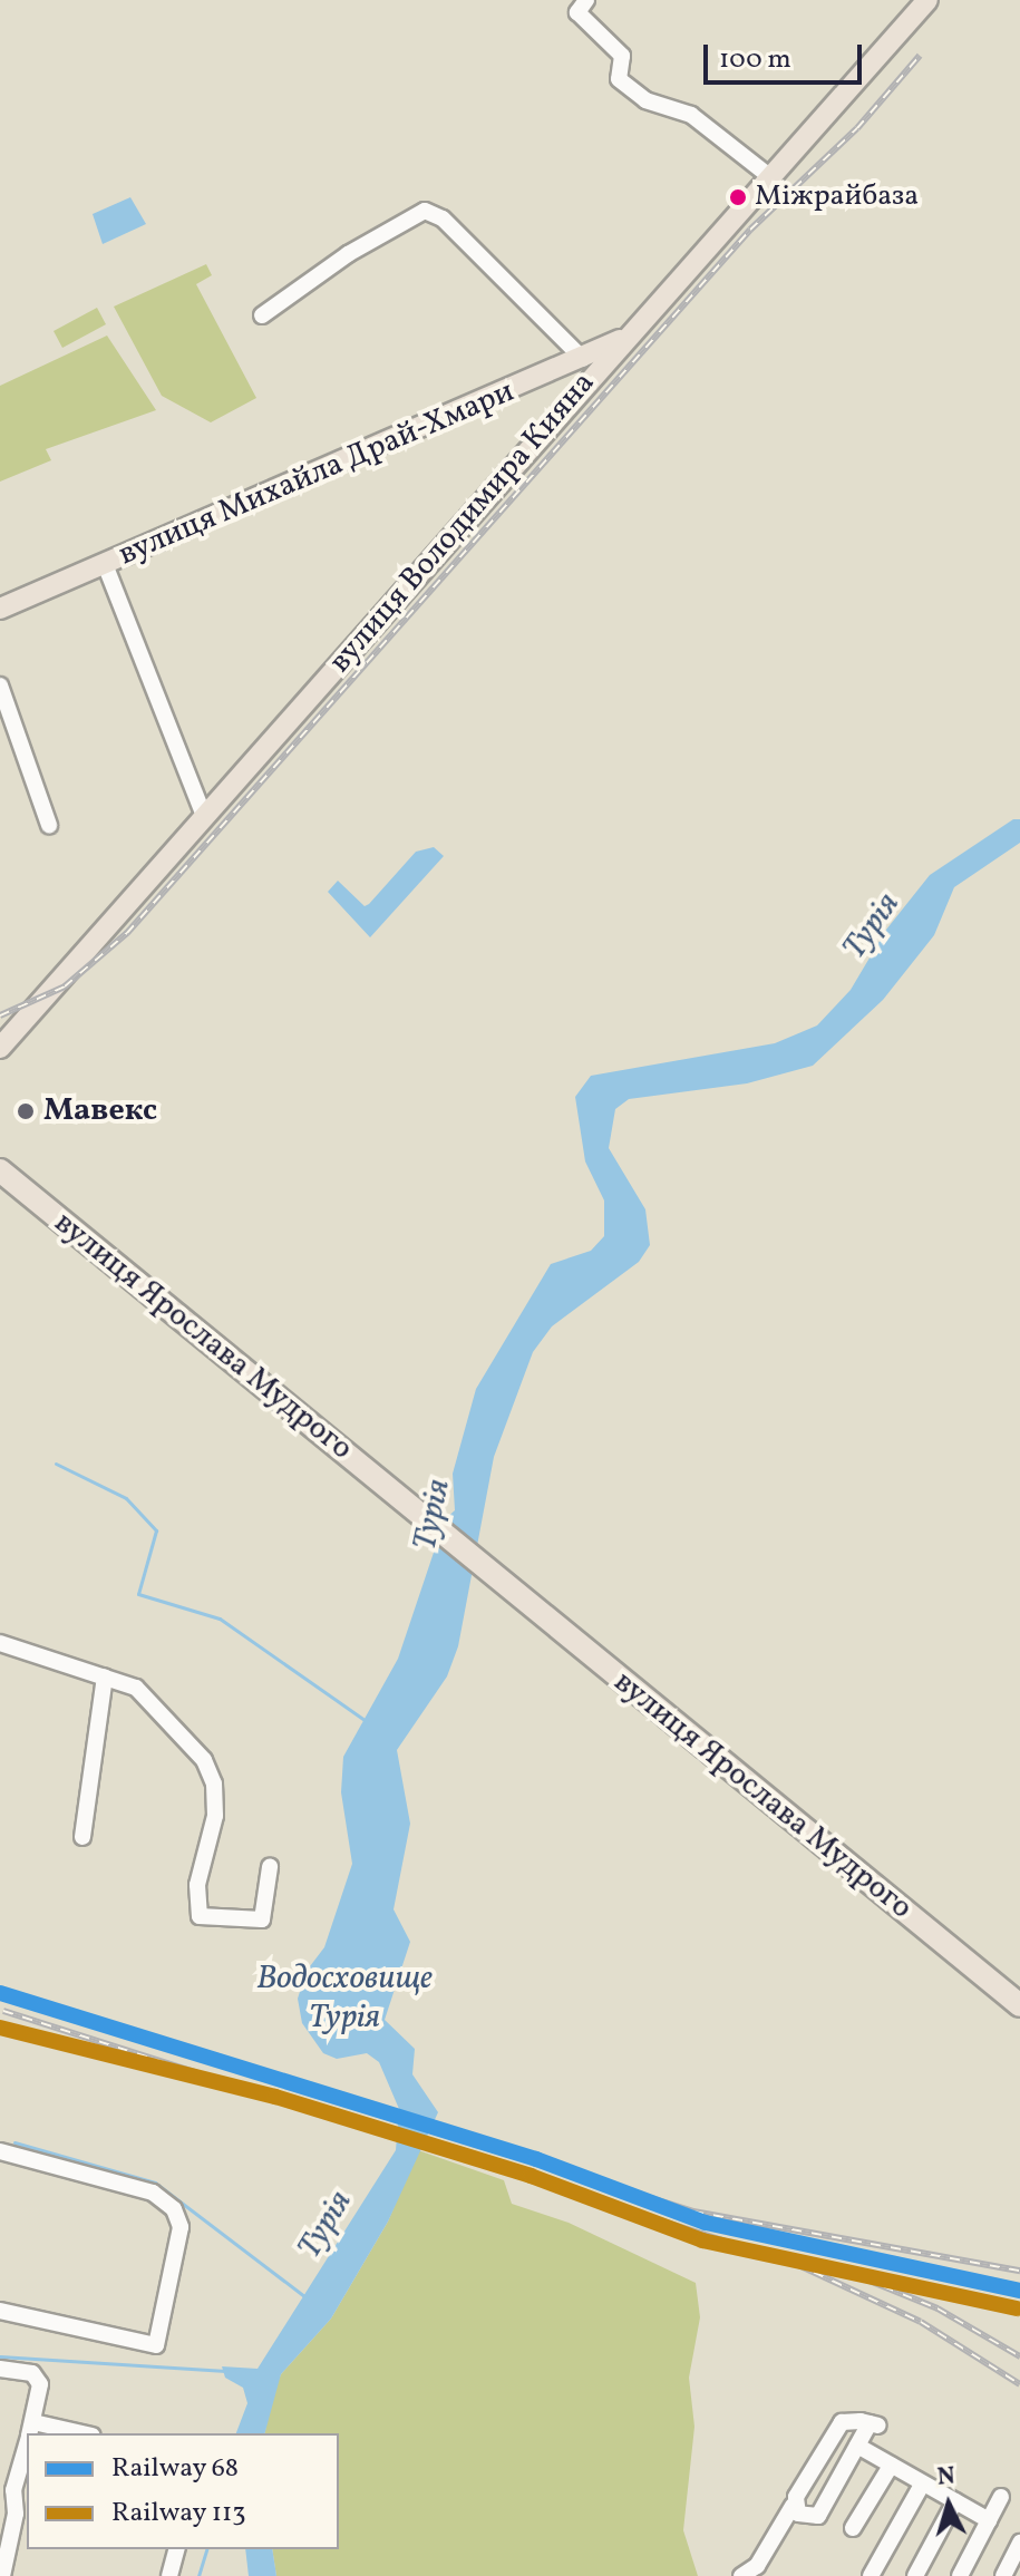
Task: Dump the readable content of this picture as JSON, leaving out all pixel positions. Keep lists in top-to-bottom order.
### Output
{
  "streets": {
    "highway": ["вулиця Ярослава Мудрого"],
    "main road": ["вулиця Михайла Драй-Хмари", "вулиця Володимира Кияна"]
  },
  "crossings": [
    ["вулиця Михайла Драй-Хмари", "вулиця Володимира Кияна"]
  ],
  "water": ["Турія", "Водосховище Турія"],
  "places": ["Міжрайбаза", "Мавекс"],
  "lines": ["rail line 68", "rail line 113"],
  "legend": ["Railway 68", "Railway 113"],
  "scale_bar": "100 m",
  "north": "top"
}
